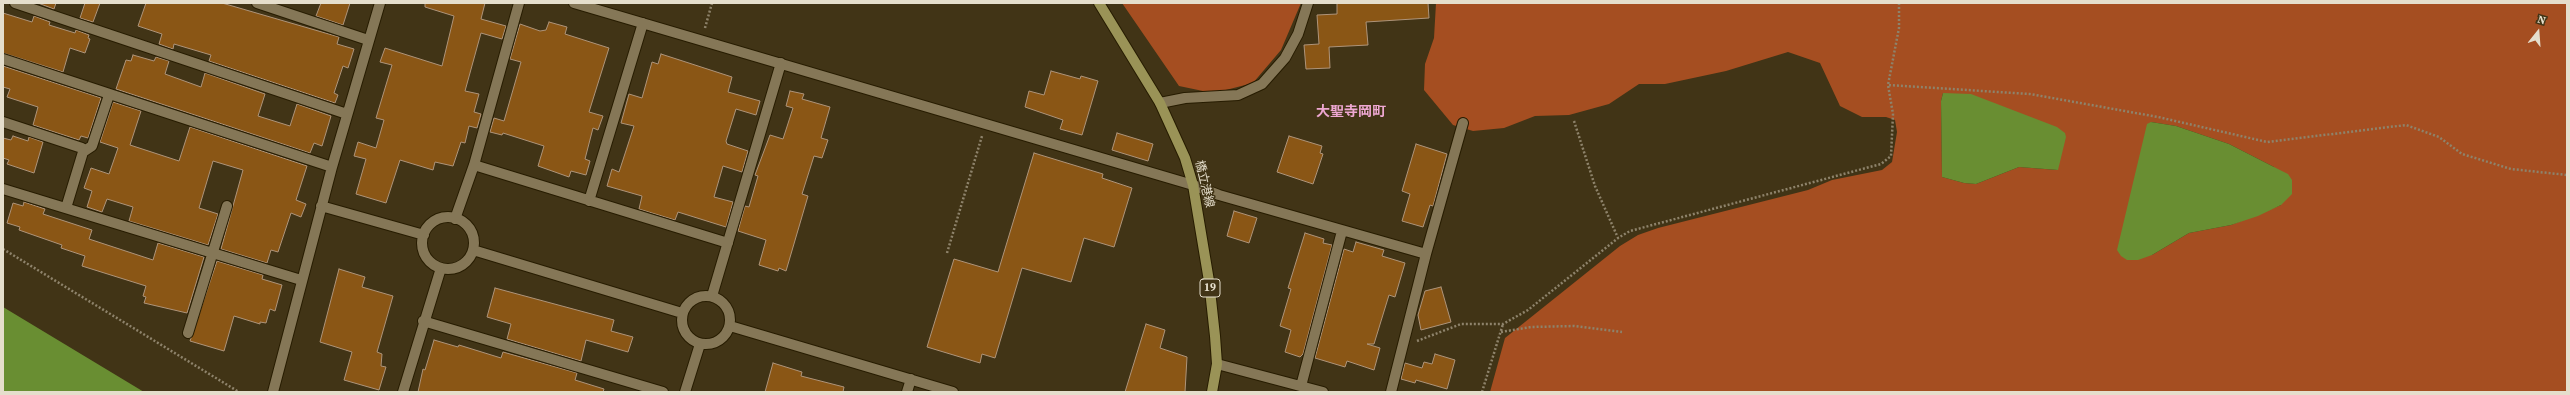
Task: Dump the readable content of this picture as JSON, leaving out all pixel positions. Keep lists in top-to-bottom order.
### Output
{
  "streets": {
    "main road": ["橋立港線", "19"]
  },
  "districts": ["大聖寺岡町"],
  "north": "top"
}
